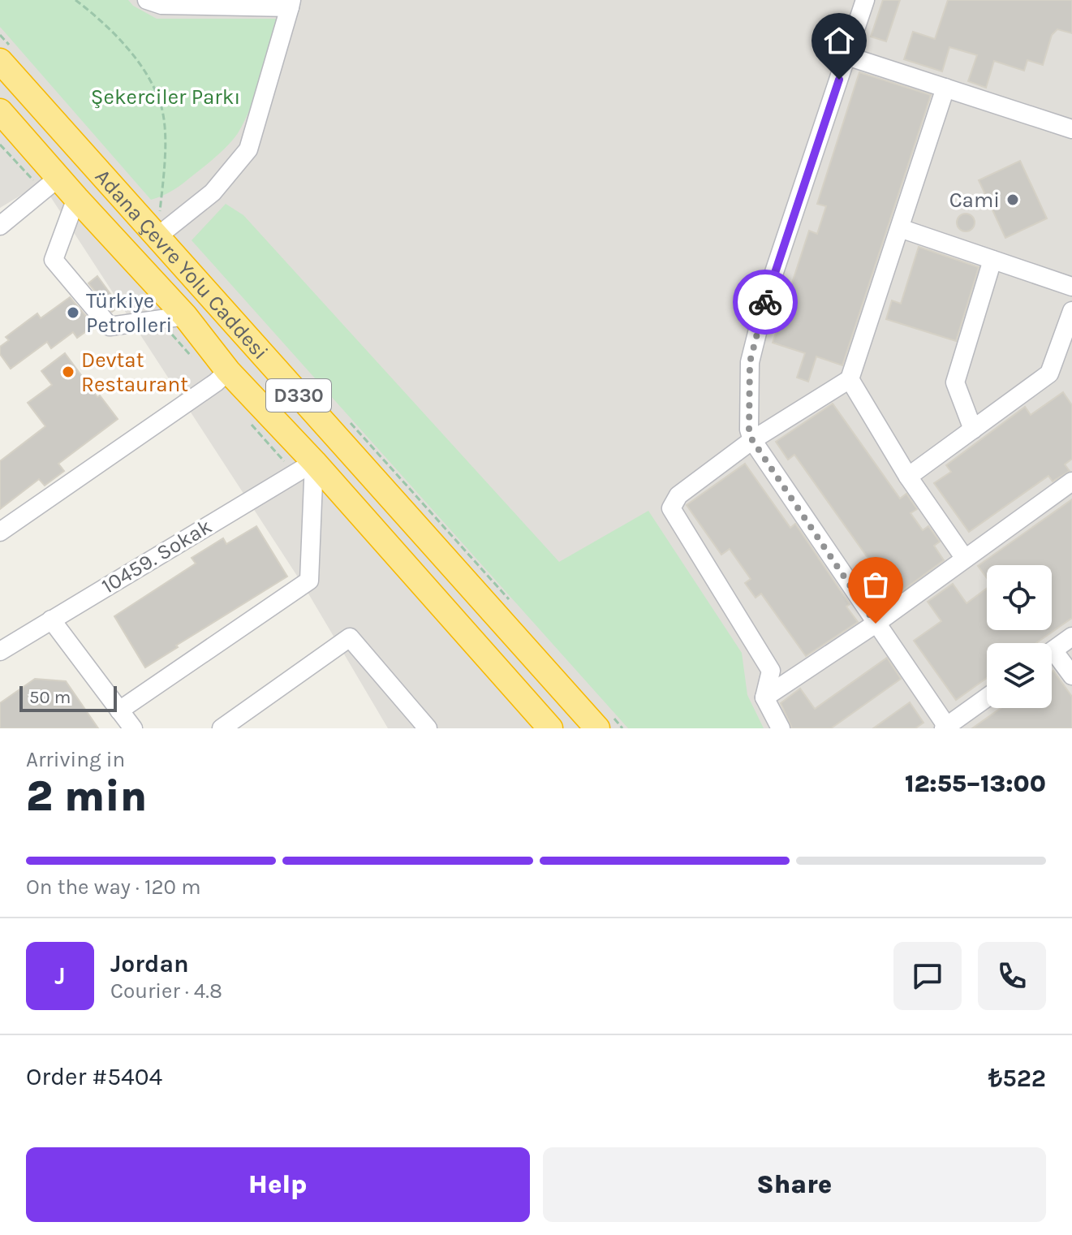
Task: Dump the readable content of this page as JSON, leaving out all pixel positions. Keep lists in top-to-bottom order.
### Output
{
  "streets": {
    "highway": ["Adana Çevre Yolu Caddesi", "D330"],
    "street": ["10459. Sokak"]
  },
  "crossings": [
    ["Adana Çevre Yolu Caddesi", "10459. Sokak"]
  ],
  "parks": ["Şekerciler Parkı"],
  "places": ["Cami", "Türkiye Petrolleri", "Devtat Restaurant"],
  "scale_bar": "50 m",
  "page": {
    "scale": "50 m",
    "heading": ["2 min", "Arriving in", "12:55–13:00"],
    "panel": [
      "Jordan",
      "Courier · 4.8",
      "Order #5404",
      "₺522"
    ],
    "bar": "On the way · 120 m",
    "round": "J",
    "buttons": ["Help", "Share"]
  }
}
